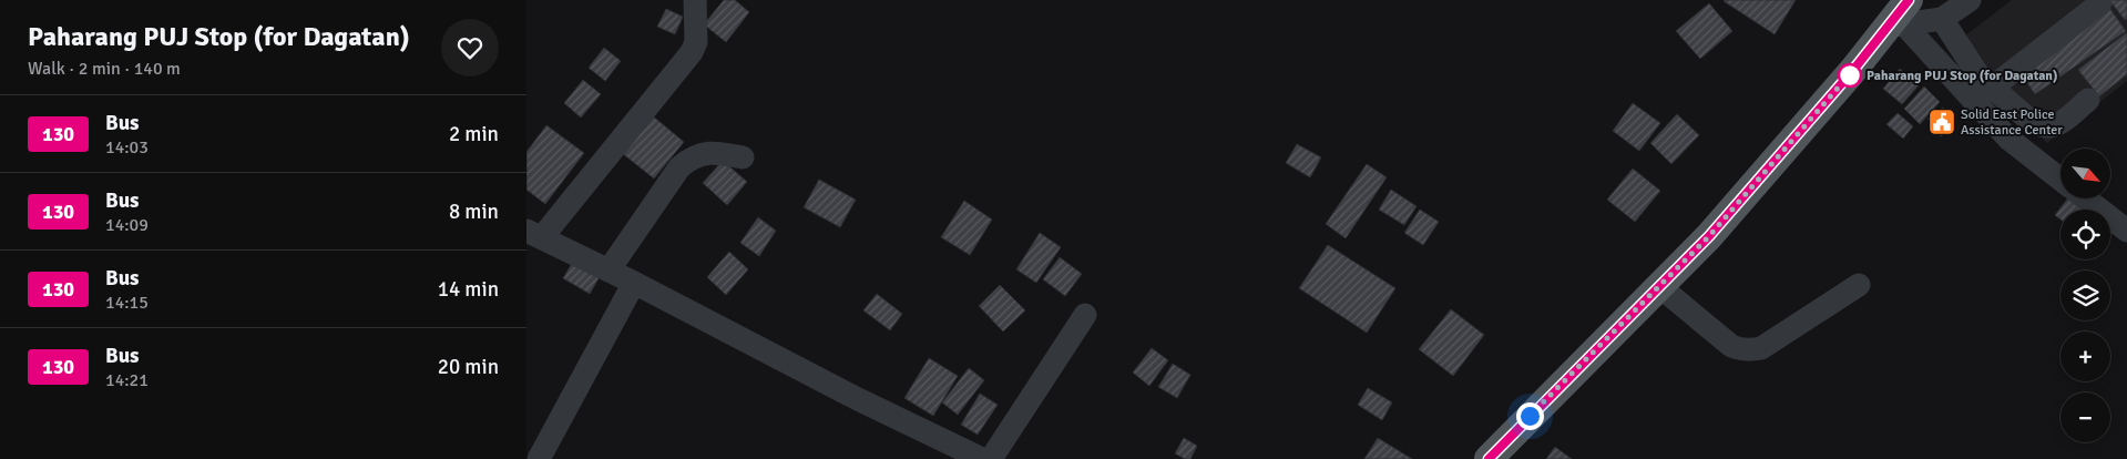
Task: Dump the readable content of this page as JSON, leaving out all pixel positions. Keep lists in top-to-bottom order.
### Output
{
  "places": {
    "other": ["Paharang PUJ Stop (for Dagatan)"],
    "public building": ["Solid East Police Assistance Center"]
  },
  "lines": ["bus line 130"],
  "north": "bottom right",
  "page": {
    "heading": ["Paharang PUJ Stop (for Dagatan)", "Walk · 2 min · 140 m"],
    "list": [
      {
        "mark": "130",
        "name": "Bus",
        "note": "14:03",
        "value": "2 min"
      },
      {
        "mark": "130",
        "name": "Bus",
        "note": "14:09",
        "value": "8 min"
      },
      {
        "mark": "130",
        "name": "Bus",
        "note": "14:15",
        "value": "14 min"
      },
      {
        "mark": "130",
        "name": "Bus",
        "note": "14:21",
        "value": "20 min"
      }
    ],
    "map_buttons": ["+", "−"]
  }
}
